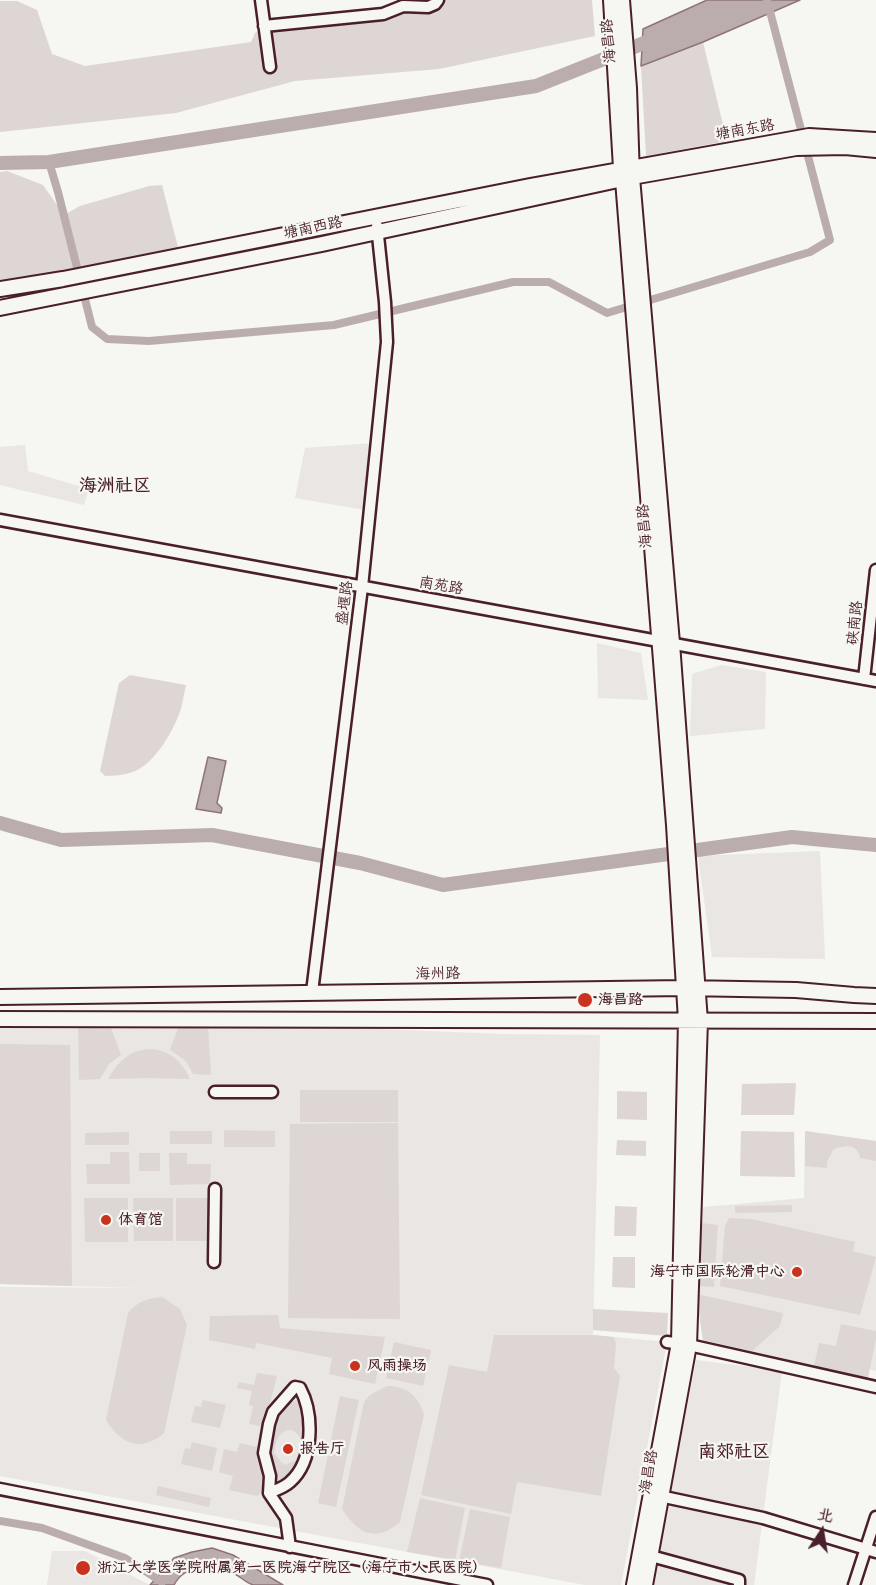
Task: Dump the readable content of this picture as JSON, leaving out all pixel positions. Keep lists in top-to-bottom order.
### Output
{
  "streets": {
    "main road": [
      "海昌路",
      "塘南东路",
      "塘南西路",
      "海州路"
    ],
    "street": ["南苑路", "盛堰路", "硖南路"]
  },
  "crossings": [
    ["海昌路", "塘南东路"],
    ["海昌路", "塘南西路"],
    ["海昌路", "南苑路"],
    ["海昌路", "海州路"],
    ["塘南东路", "塘南西路"],
    ["塘南西路", "盛堰路"],
    ["南苑路", "盛堰路"],
    ["南苑路", "硖南路"],
    ["盛堰路", "海州路"]
  ],
  "districts": ["海洲社区", "南郊社区"],
  "places": [
    "海昌路",
    "体育馆",
    "海宁市国际轮滑中心",
    "风雨操场",
    "报告厅",
    "浙江大学医学院附属第一医院海宁院区（海宁市人民医院）"
  ],
  "north": "top"
}
